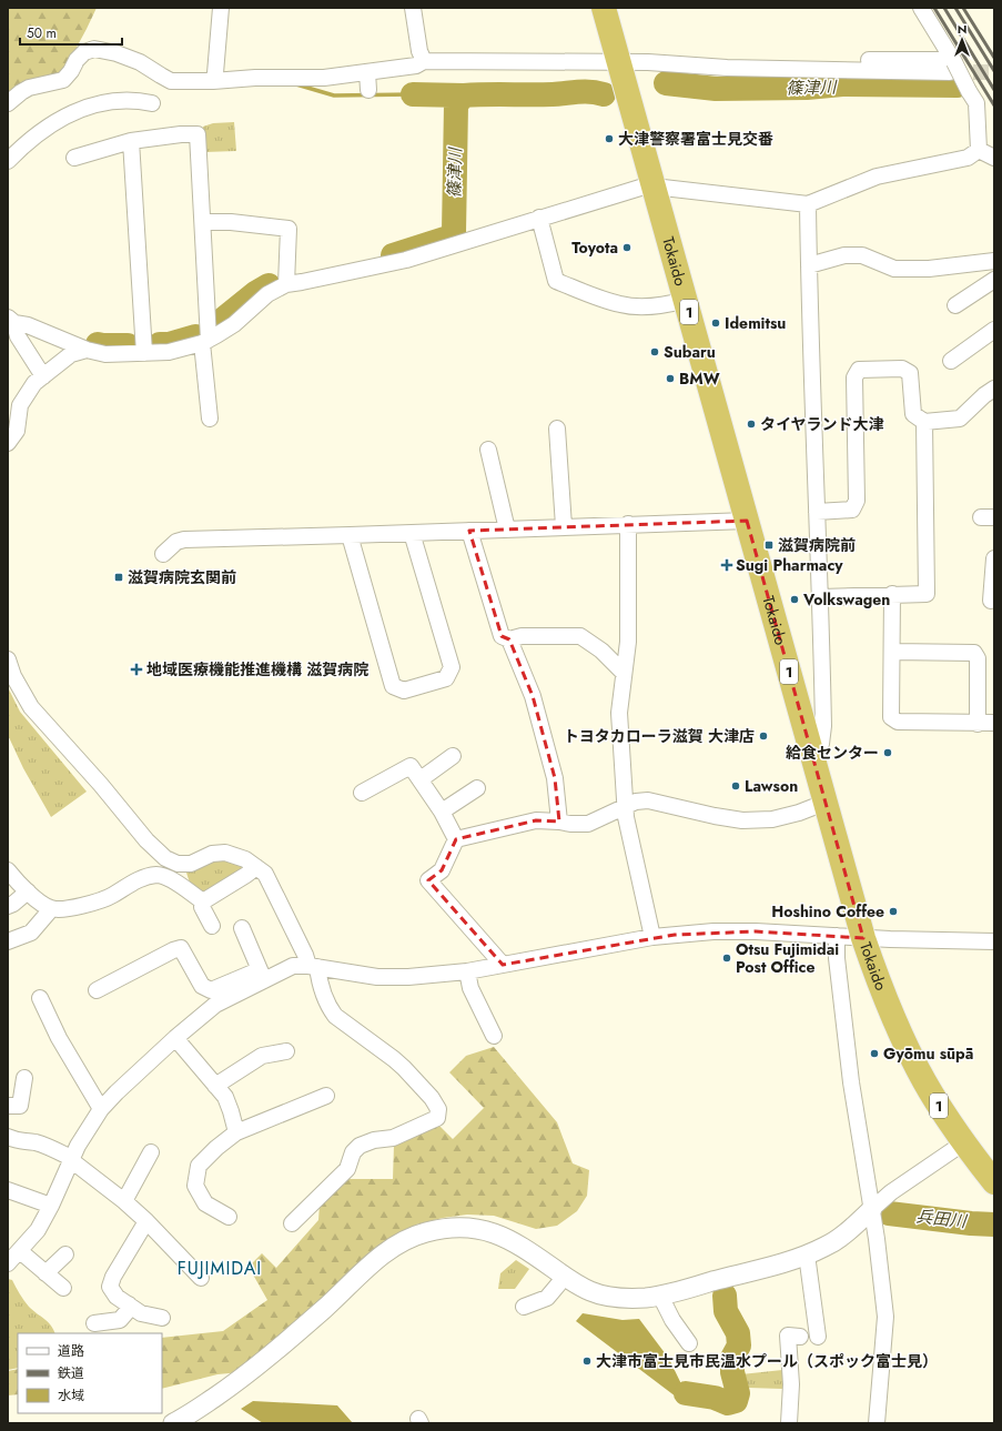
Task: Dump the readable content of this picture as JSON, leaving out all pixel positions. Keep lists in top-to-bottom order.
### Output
{
  "streets": {
    "highway": ["Tokaido", "1"]
  },
  "districts": ["FUJIMIDAI"],
  "water": ["篠津川", "兵田川"],
  "places": {
    "other": [
      "大津警察署富士見交番",
      "Toyota",
      "Idemitsu",
      "Subaru",
      "BMW",
      "タイヤランド大津",
      "Volkswagen",
      "トヨタカローラ滋賀 大津店",
      "給食センター",
      "Lawson",
      "Hoshino Coffee",
      "Otsu Fujimidai Post Office",
      "Gyōmu sūpā",
      "大津市富士見市民温水プール（スポック富士見）"
    ],
    "transit": ["滋賀病院前", "滋賀病院玄関前"],
    "health": ["Sugi Pharmacy", "地域医療機能推進機構 滋賀病院"]
  },
  "legend": ["道路", "鉄道", "水域"],
  "scale_bar": "50 m",
  "north": "top"
}
